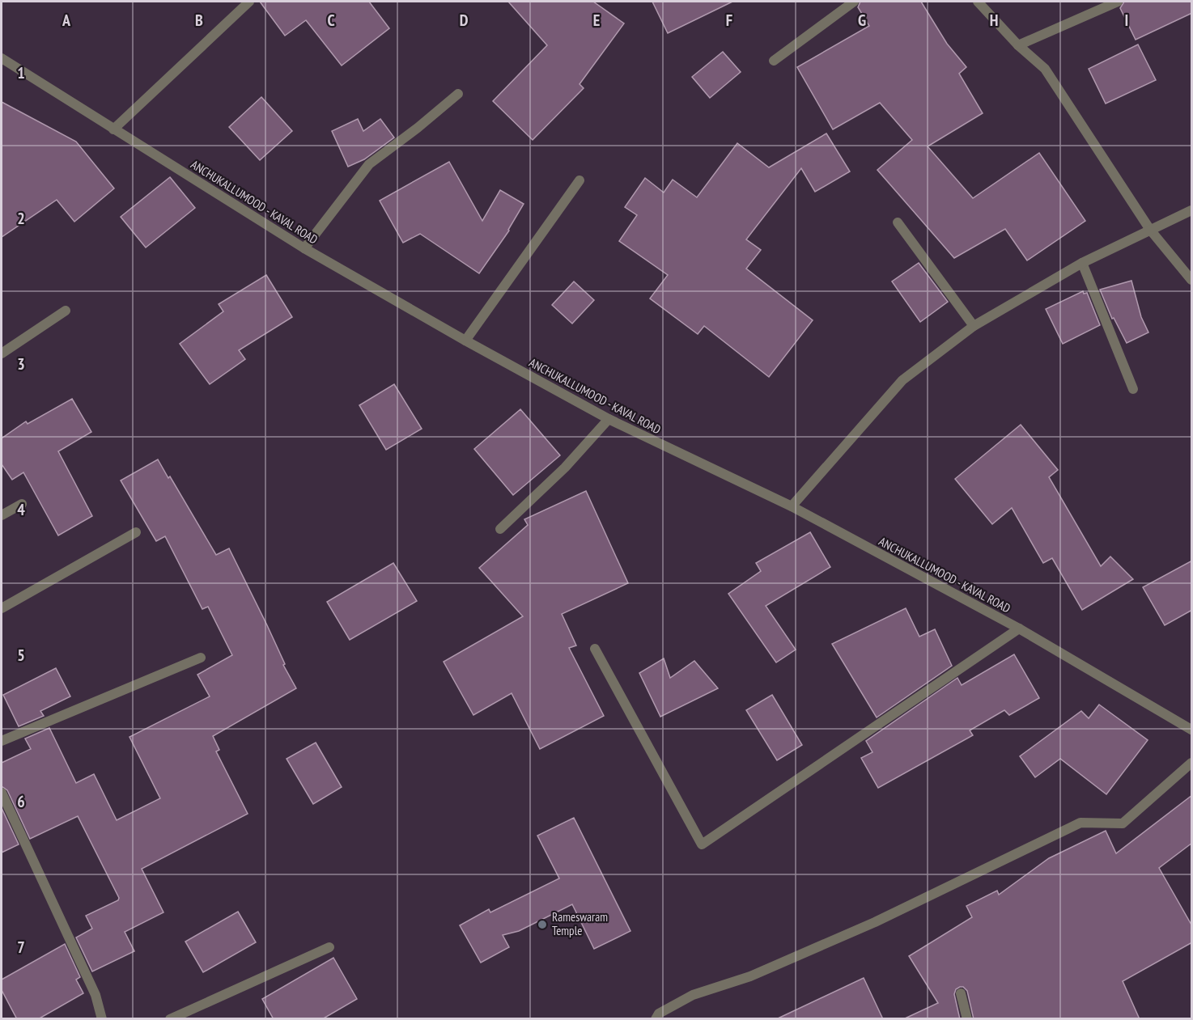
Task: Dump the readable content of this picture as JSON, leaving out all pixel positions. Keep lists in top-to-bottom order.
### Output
{
  "streets": {
    "street": ["ANCHUKALLUMOOD - KAVAL ROAD"]
  },
  "places": ["Rameswaram Temple"],
  "grid": {
    "columns": [
      "A",
      "B",
      "C",
      "D",
      "E",
      "F",
      "G",
      "H",
      "I"
    ],
    "rows": [
      "1",
      "2",
      "3",
      "4",
      "5",
      "6",
      "7"
    ]
  }
}
